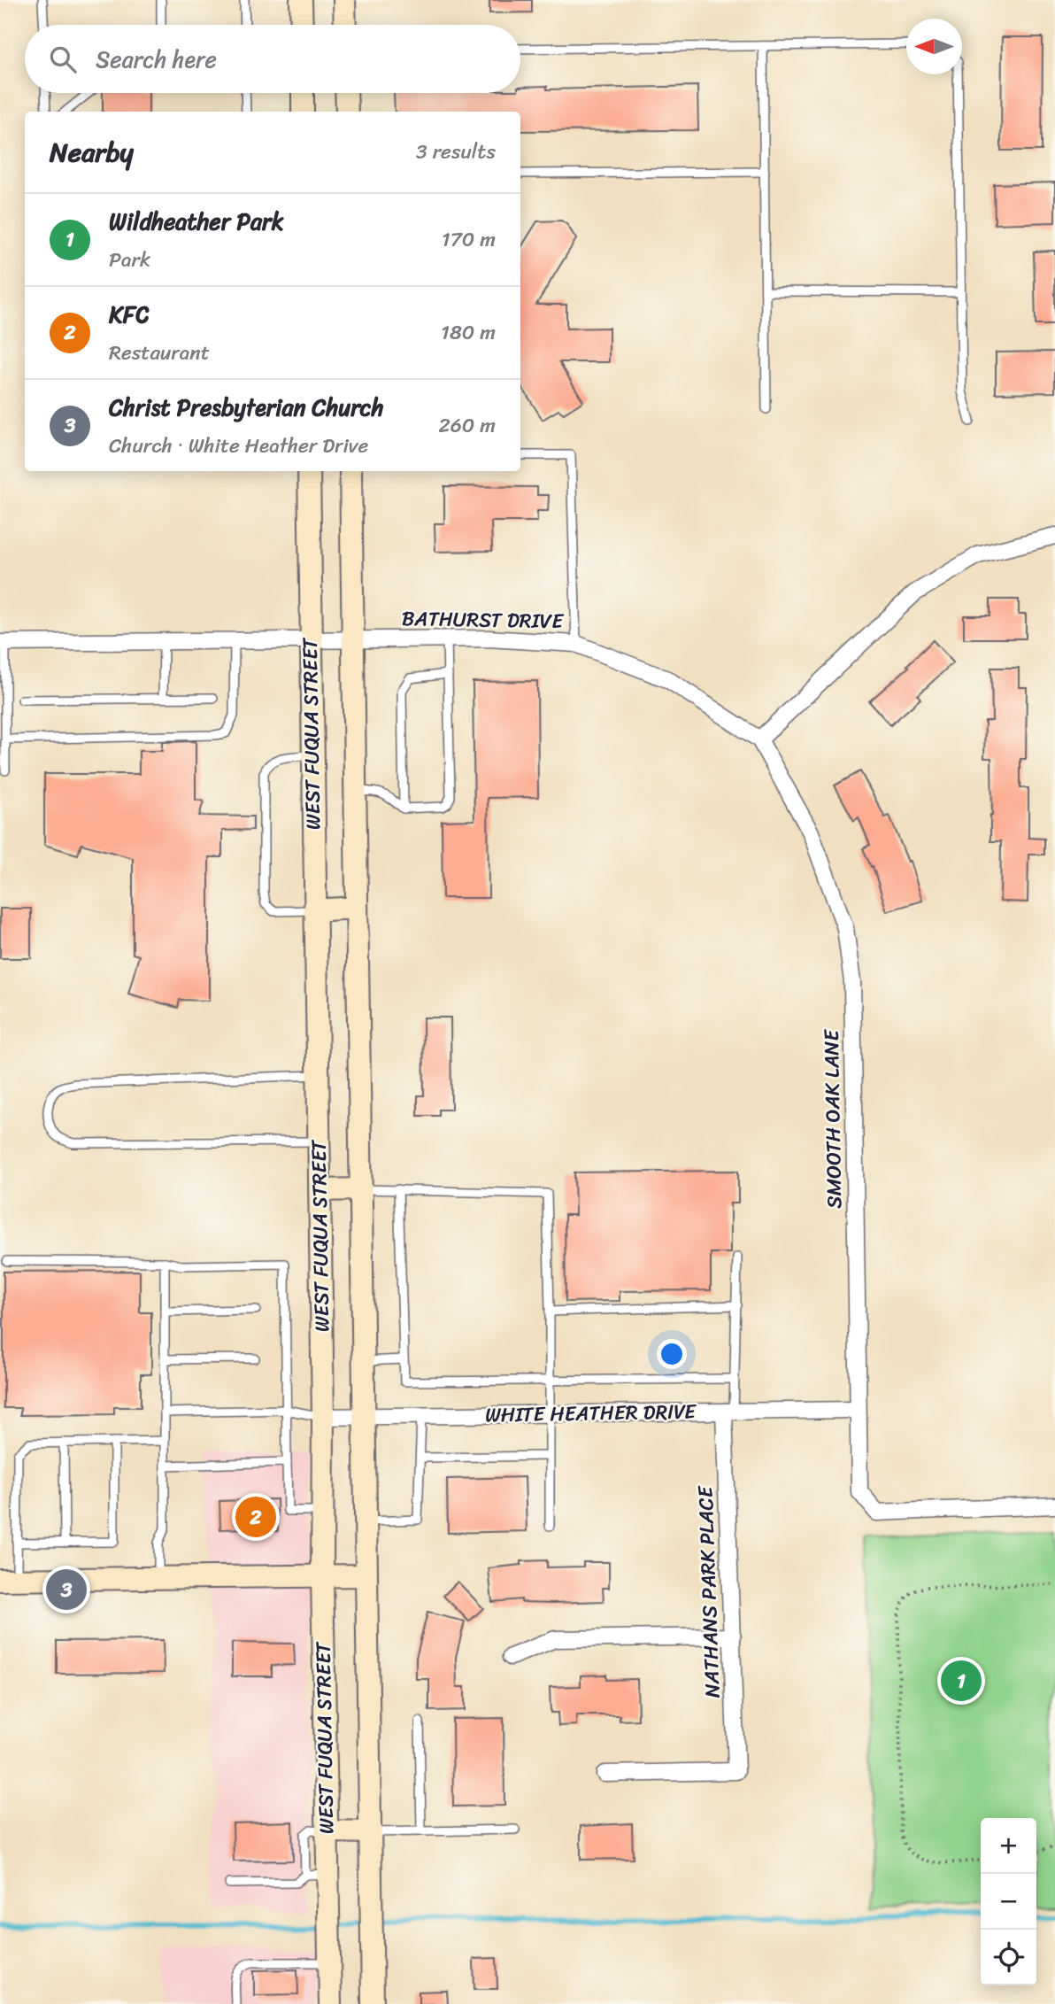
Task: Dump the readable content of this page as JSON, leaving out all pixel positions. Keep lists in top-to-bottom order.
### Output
{
  "streets": {
    "main road": ["WEST FUQUA STREET"],
    "street": [
      "BATHURST DRIVE",
      "SMOOTH OAK LANE",
      "WHITE HEATHER DRIVE",
      "NATHANS PARK PLACE"
    ]
  },
  "crossings": [
    ["BATHURST DRIVE", "WEST FUQUA STREET"],
    ["BATHURST DRIVE", "SMOOTH OAK LANE"],
    ["WEST FUQUA STREET", "WHITE HEATHER DRIVE"],
    ["SMOOTH OAK LANE", "WHITE HEATHER DRIVE"],
    ["WHITE HEATHER DRIVE", "NATHANS PARK PLACE"]
  ],
  "north": "left",
  "page": {
    "search": "Search here",
    "heading": ["Nearby", "3 results"],
    "list": [
      {
        "mark": "1",
        "name": "Wildheather Park",
        "note": "Park",
        "value": "170 m"
      },
      {
        "mark": "2",
        "name": "KFC",
        "note": "Restaurant",
        "value": "180 m"
      },
      {
        "mark": "3",
        "name": "Christ Presbyterian Church",
        "note": "Church · White Heather Drive",
        "value": "260 m"
      }
    ],
    "pins": ["2", "3", "1"],
    "map_buttons": ["+", "−"]
  }
}
